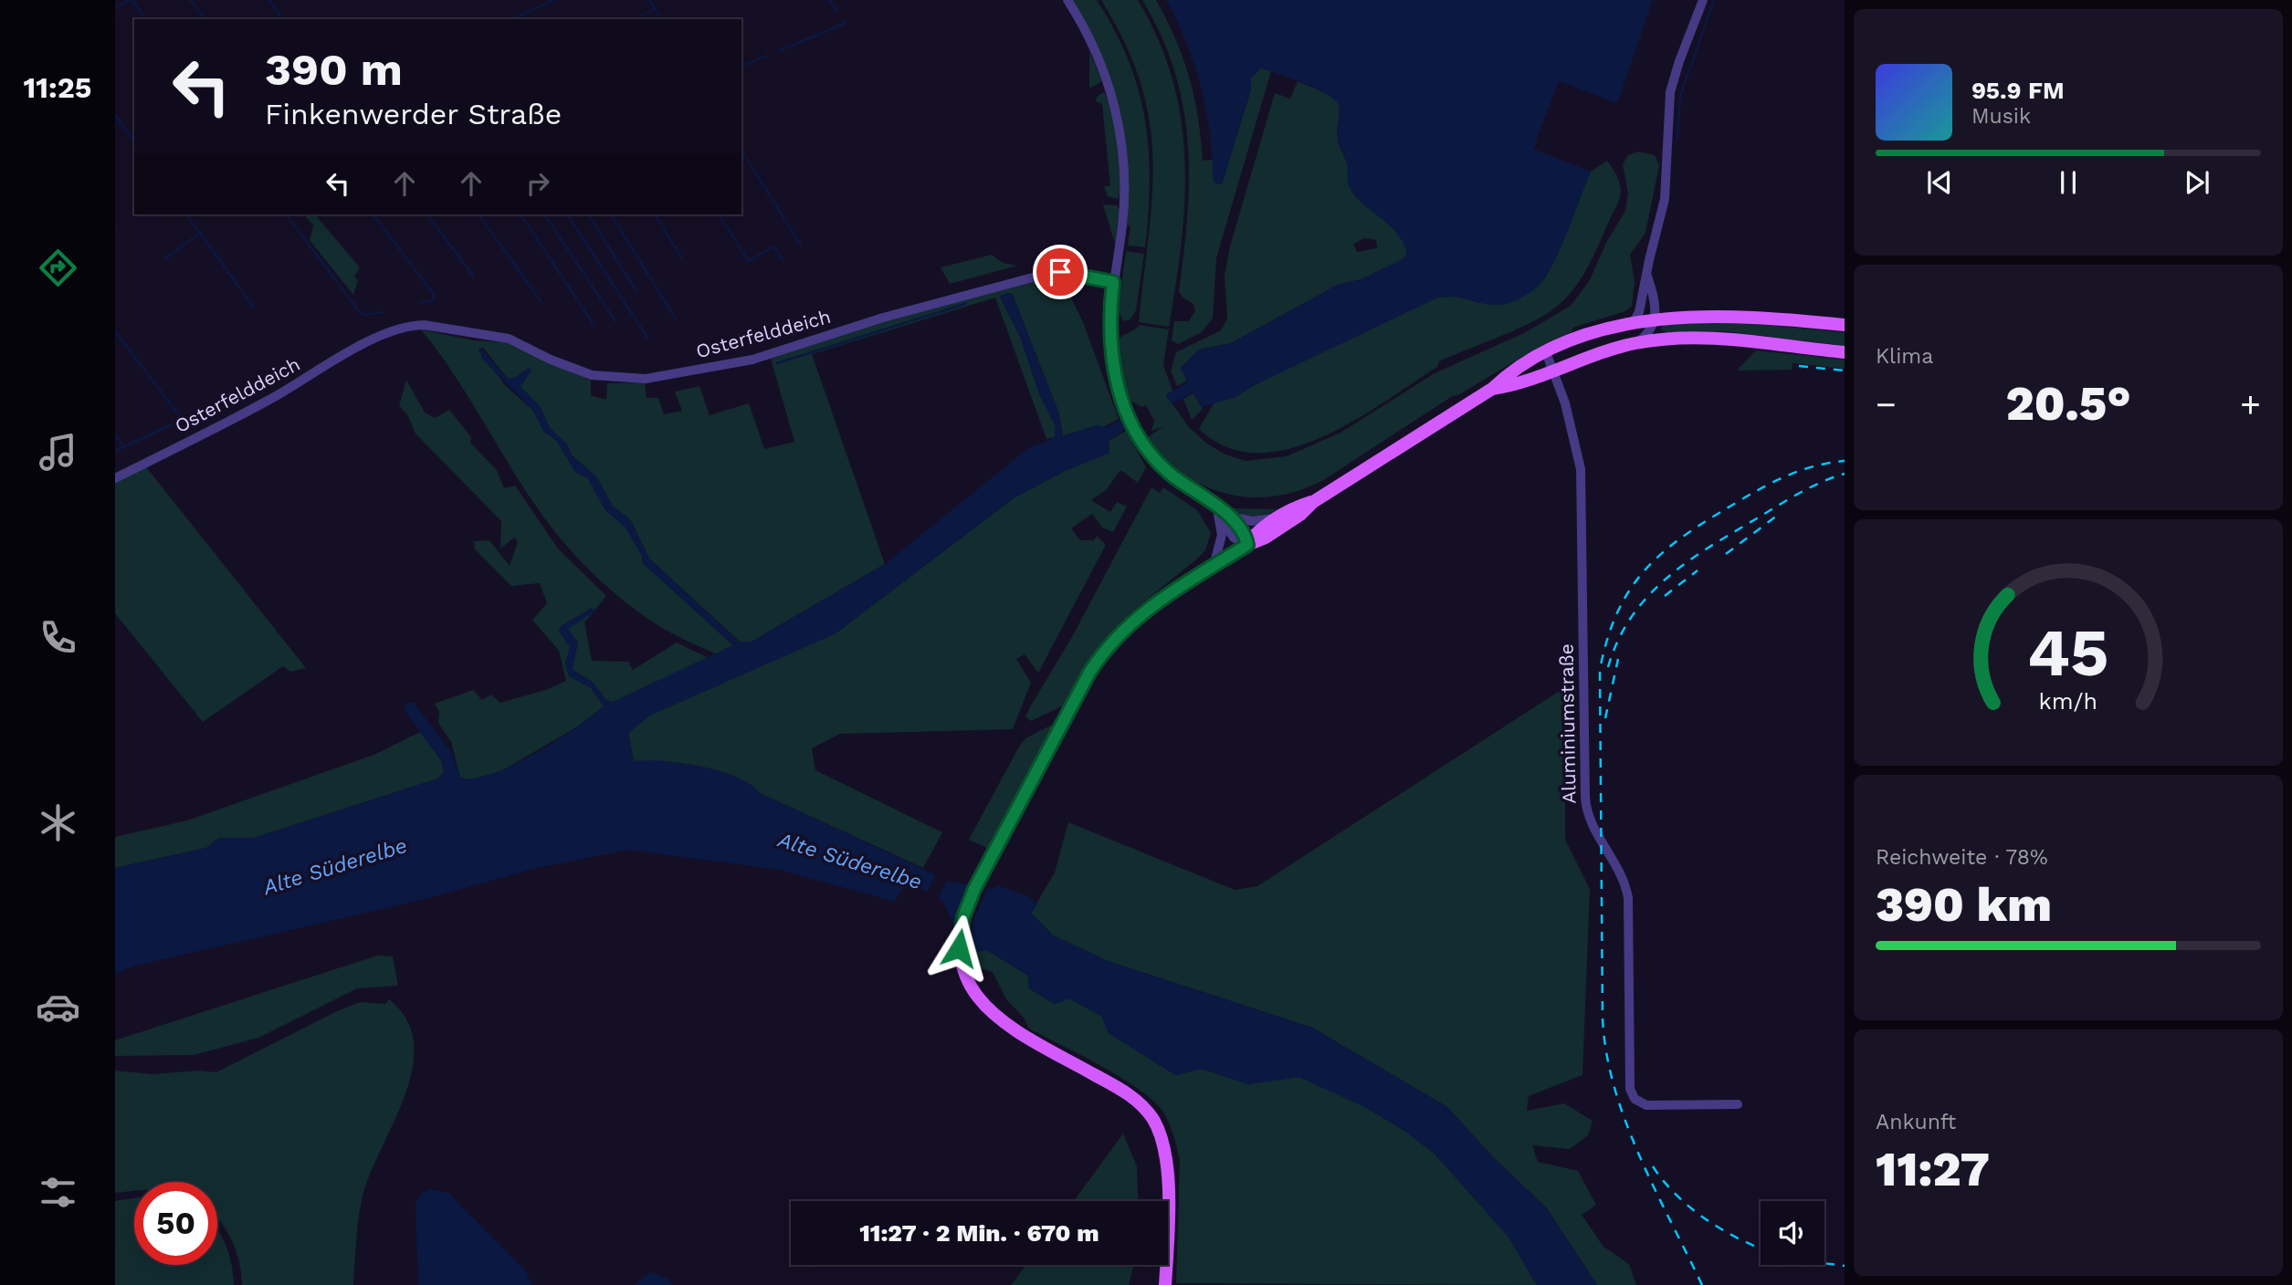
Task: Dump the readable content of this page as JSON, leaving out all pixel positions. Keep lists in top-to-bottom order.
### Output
{
  "streets": {
    "street": ["Osterfelddeich", "Aluminiumstraße"]
  },
  "water": ["Alte Süderelbe"],
  "page": {
    "tabs": "11:25",
    "turn": ["390 m", "Finkenwerder Straße"],
    "song": ["95.9 FM", "Musik"],
    "tile": [
      "Klima",
      ["Reichweite · 78%", "390 km"],
      ["Ankunft", "11:27"]
    ],
    "heat": ["−", "20.5°", "+"],
    "limit": "50",
    "trip": "11:27 · 2 Min. · 670 m",
    "gauge": ["45", "km/h"]
  }
}
